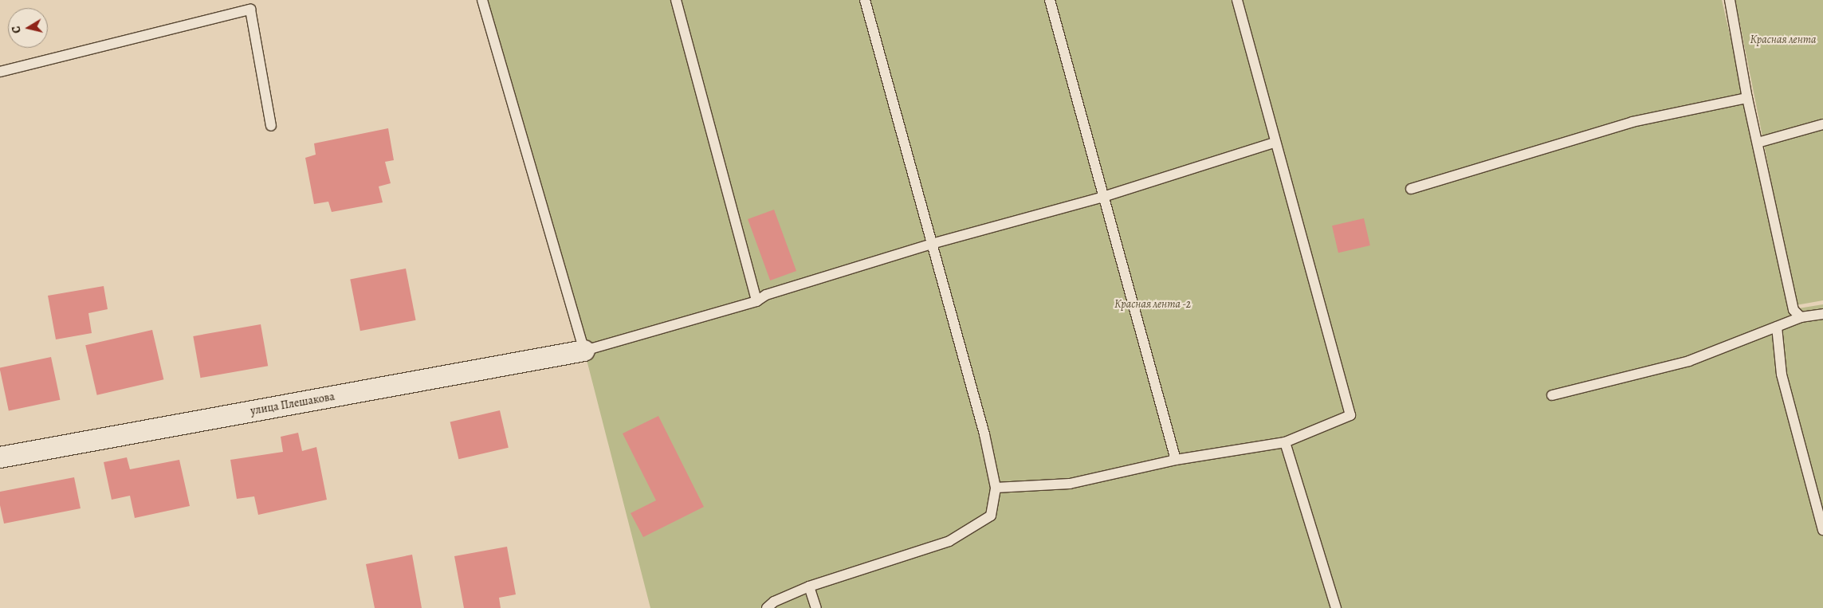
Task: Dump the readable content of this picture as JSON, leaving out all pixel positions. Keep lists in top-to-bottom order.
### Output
{
  "streets": {
    "street": ["улица Плешакова"]
  },
  "parks": ["Красная лента", "Красная лента -2"],
  "north": "left"
}
